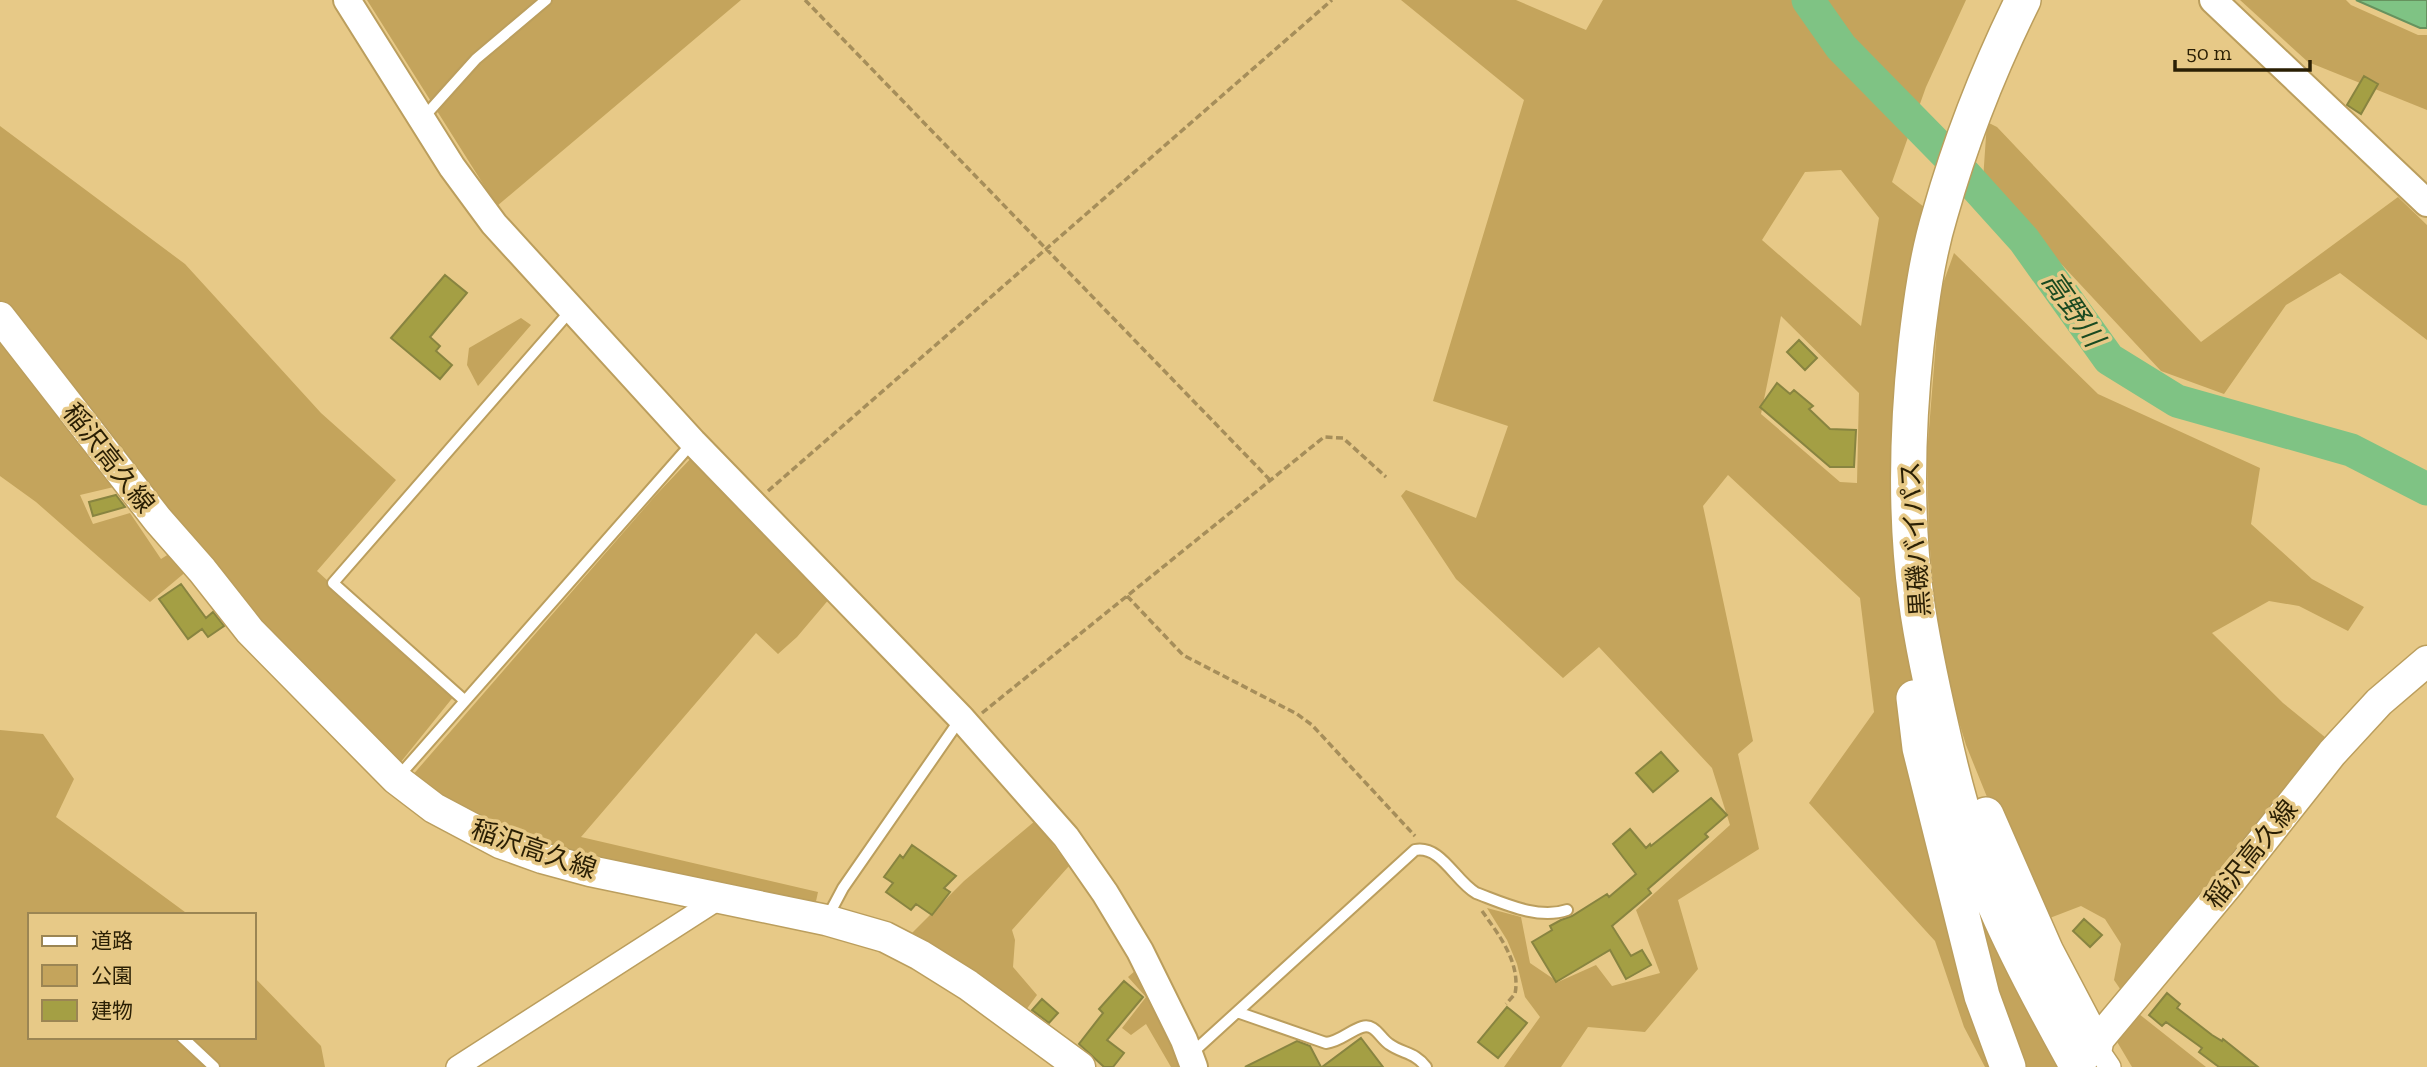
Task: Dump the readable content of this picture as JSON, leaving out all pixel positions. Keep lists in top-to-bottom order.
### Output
{
  "streets": {
    "highway": ["黒磯バイパス"],
    "main road": ["稲沢高久線"]
  },
  "crossings": [
    ["稲沢高久線", "黒磯バイパス"]
  ],
  "water": ["高野川"],
  "legend": ["道路", "公園", "建物"],
  "scale_bar": "50 m"
}
